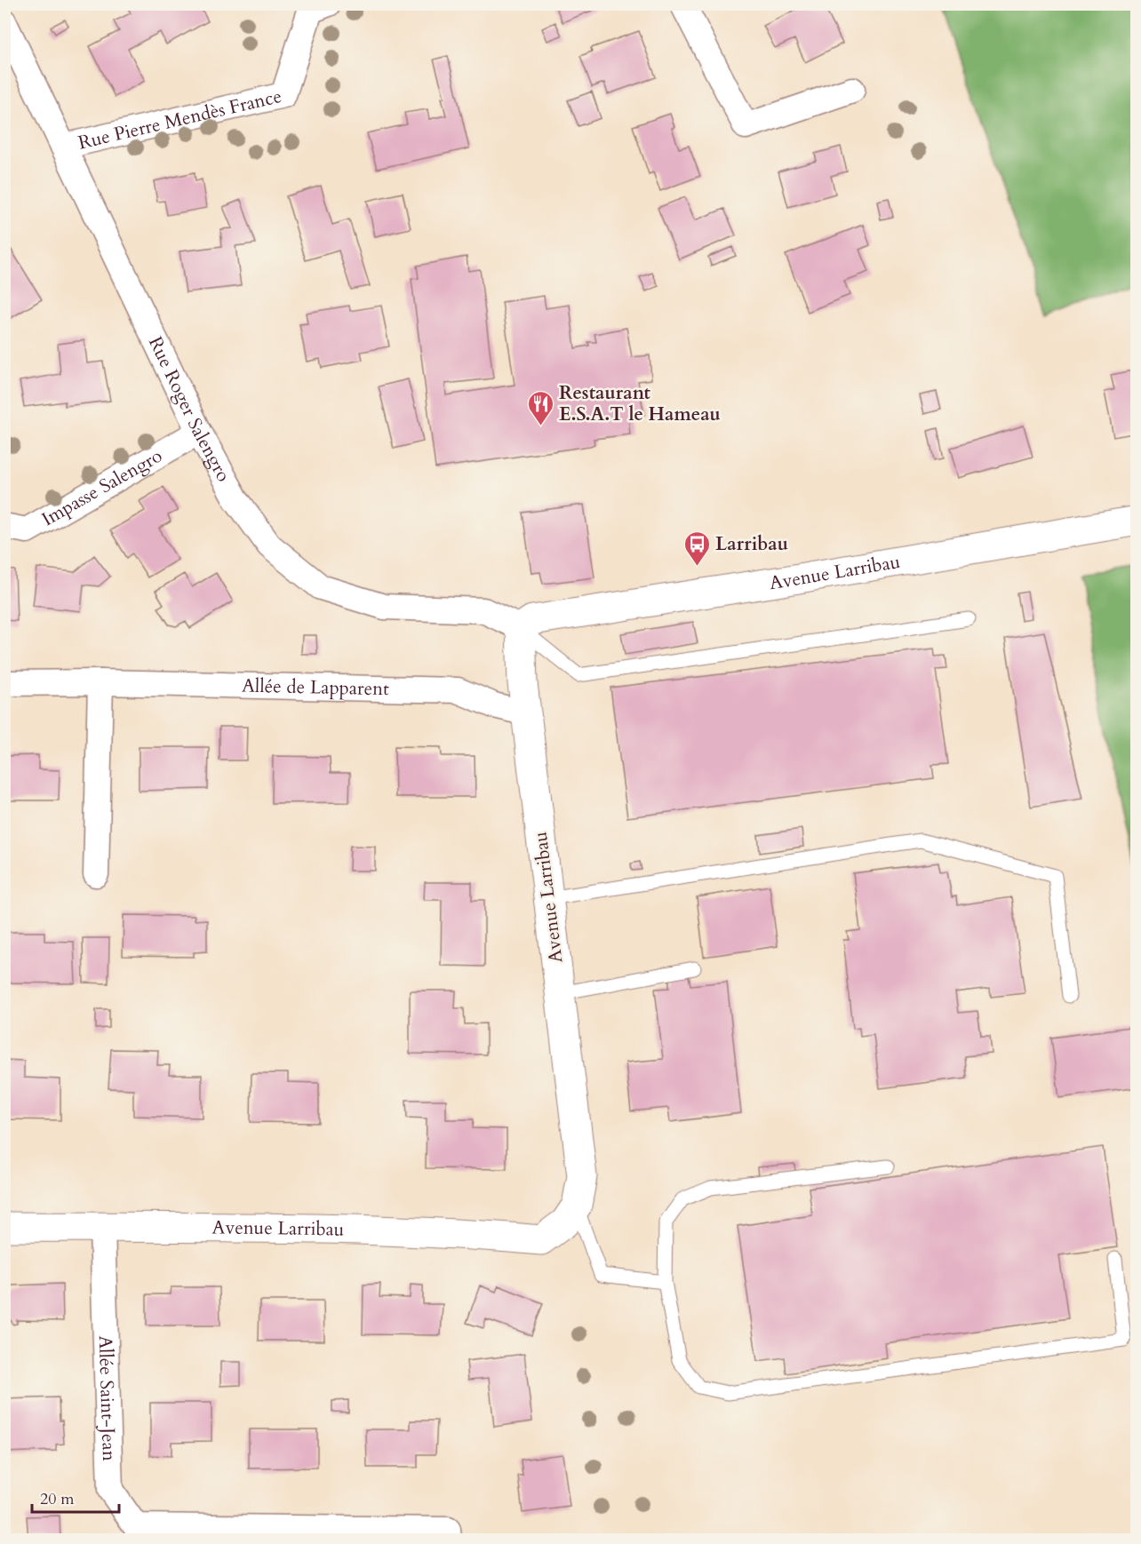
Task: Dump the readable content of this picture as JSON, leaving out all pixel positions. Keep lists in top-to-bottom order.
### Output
{
  "streets": {
    "street": [
      "Rue Pierre Mendès France",
      "Rue Roger Salengro",
      "Impasse Salengro",
      "Avenue Larribau",
      "Allée de Lapparent",
      "Allée Saint-Jean"
    ]
  },
  "crossings": [
    ["Rue Pierre Mendès France", "Rue Roger Salengro"],
    ["Rue Roger Salengro", "Impasse Salengro"],
    ["Rue Roger Salengro", "Avenue Larribau"],
    ["Avenue Larribau", "Allée de Lapparent"],
    ["Avenue Larribau", "Allée Saint-Jean"]
  ],
  "places": {
    "restaurant": ["Restaurant E.S.A.T le Hameau"],
    "bus stop": ["Larribau"]
  },
  "scale_bar": "20 m"
}
